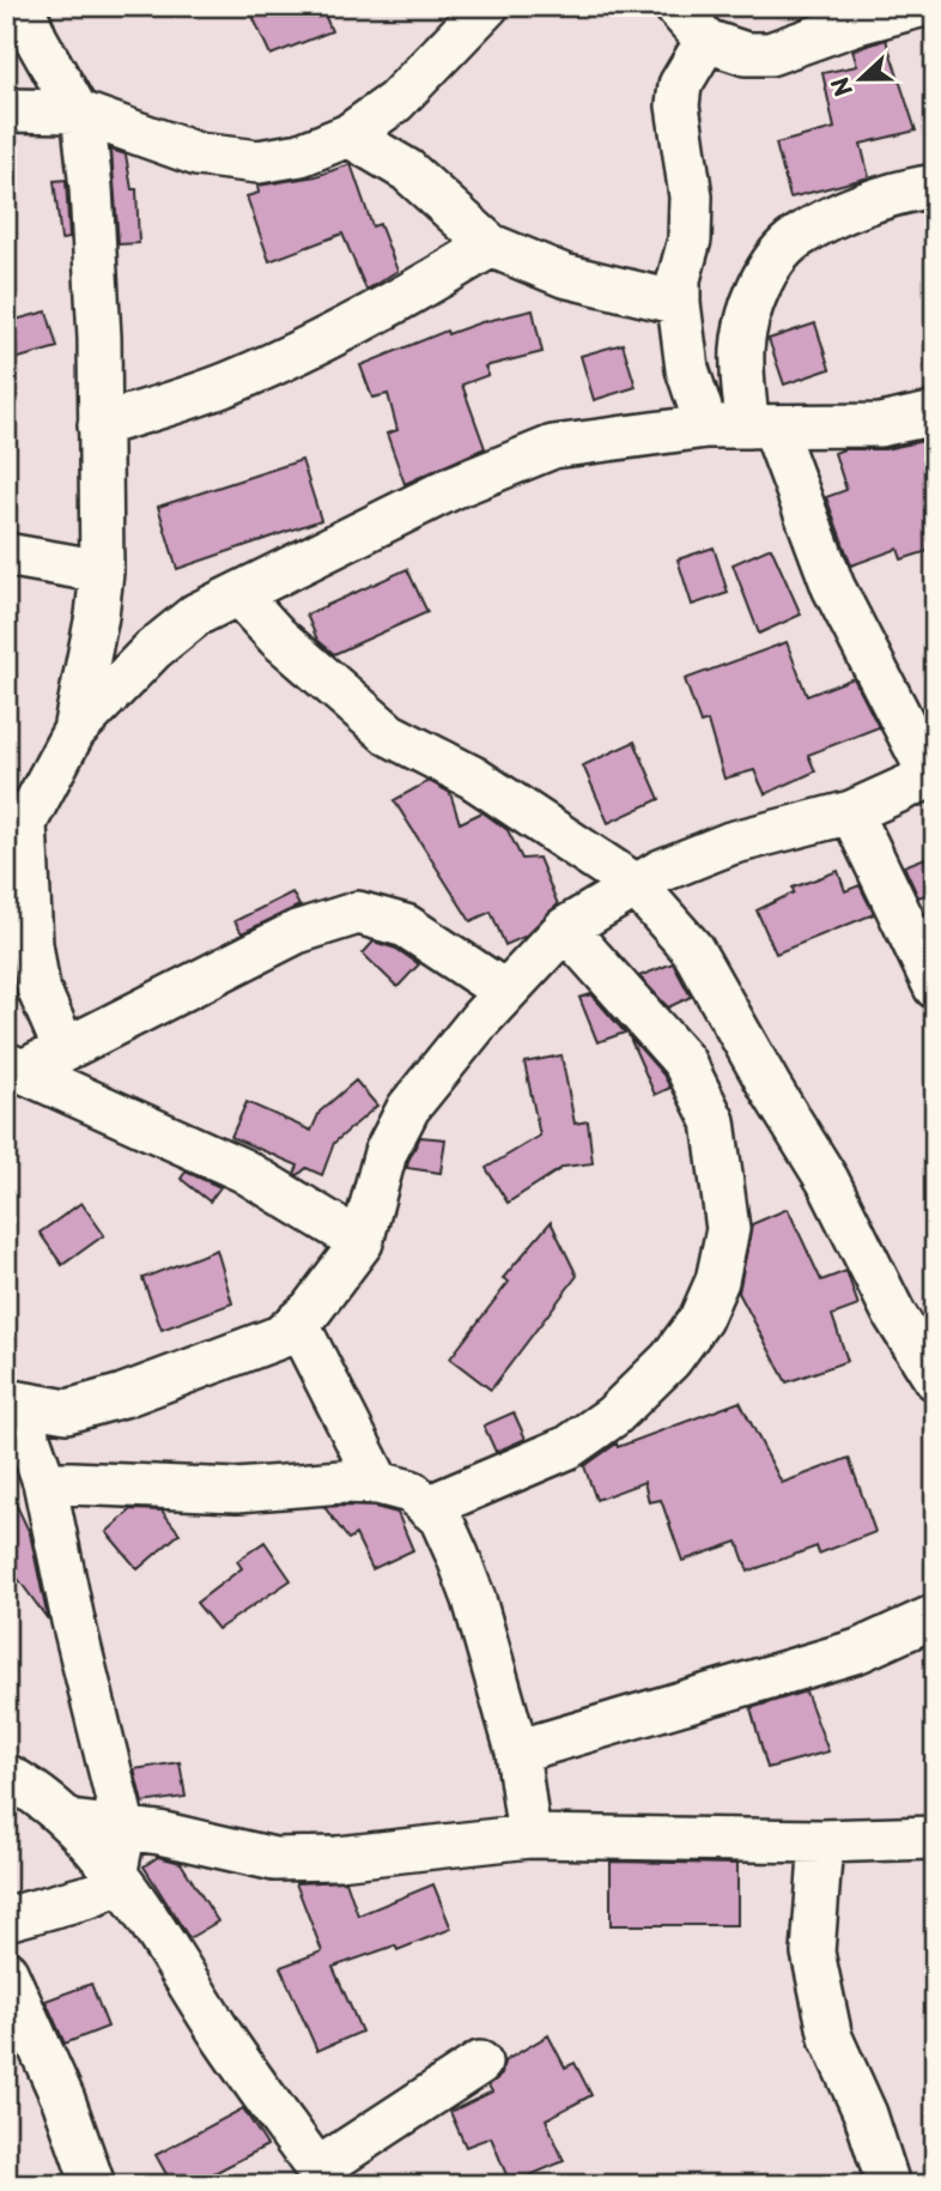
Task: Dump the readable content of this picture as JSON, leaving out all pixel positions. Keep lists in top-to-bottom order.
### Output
{
  "north": "left"
}
